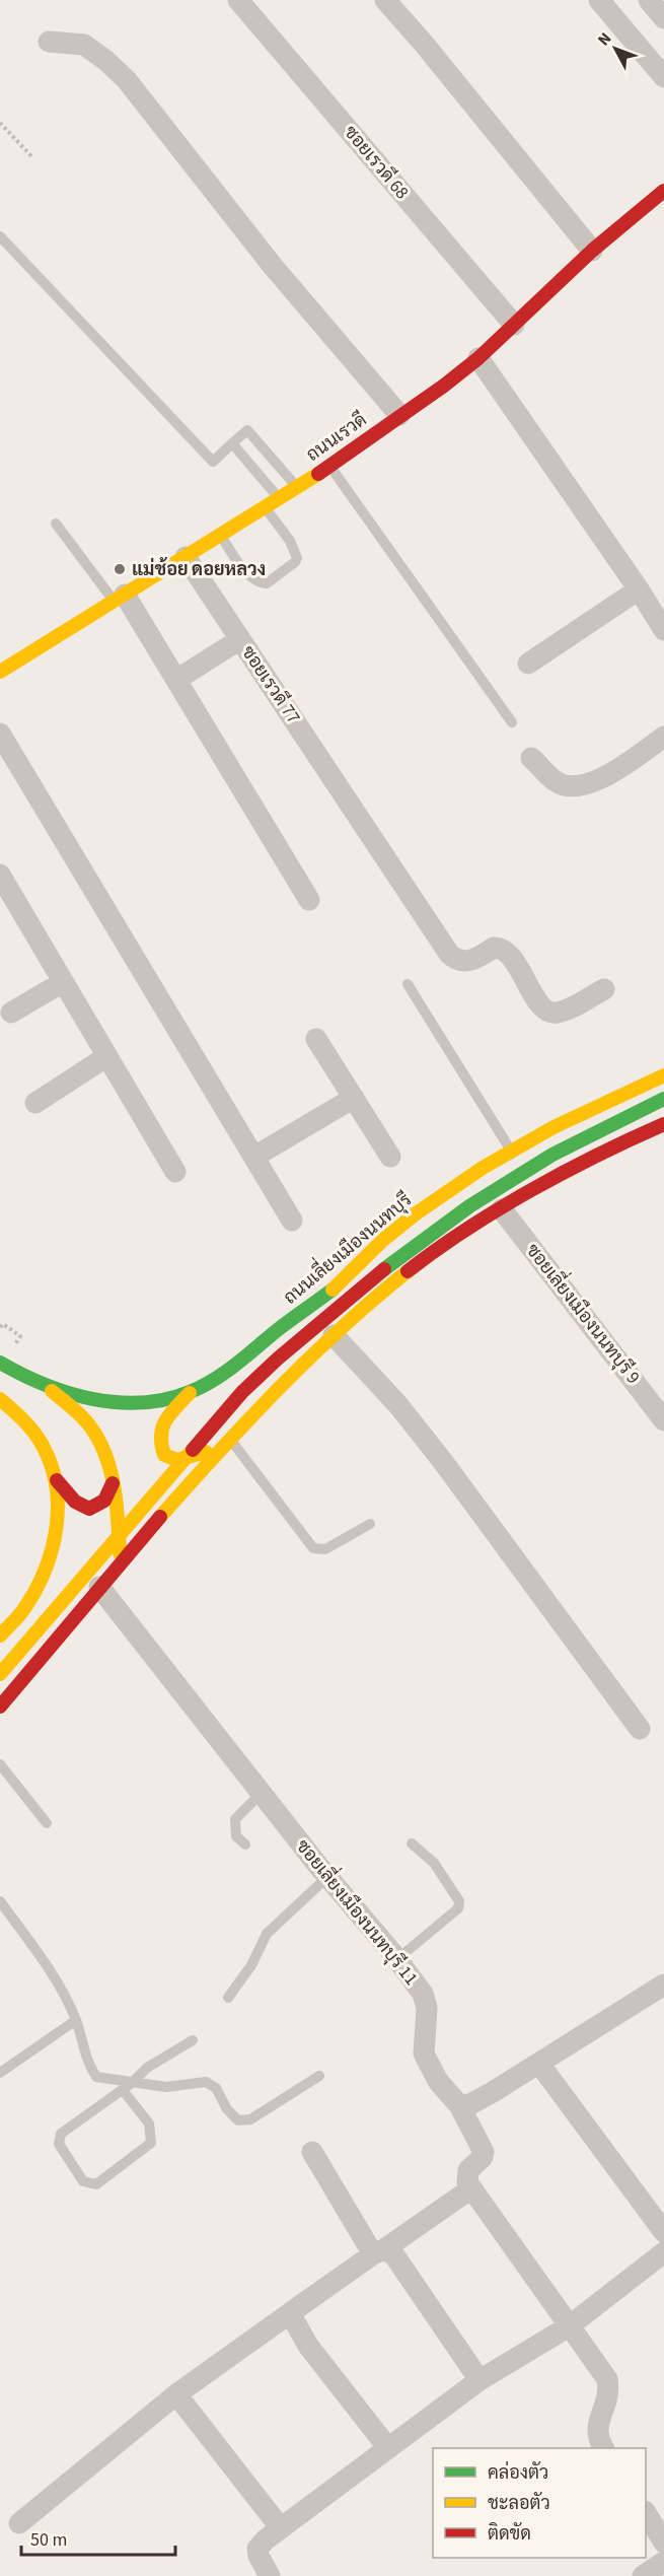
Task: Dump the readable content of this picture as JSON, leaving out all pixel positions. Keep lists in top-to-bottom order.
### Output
{
  "streets": {
    "main road": ["ถนนเรวดี", "ถนนเลี่ยงเมืองนนทบุรี"],
    "street": [
      "ซอยเรวดี 68",
      "ซอยเรวดี 77",
      "ซอยเลี่ยงเมืองนนทบุรี 9",
      "ซอยเลี่ยงเมืองนนทบุรี 11"
    ]
  },
  "crossings": [
    ["ซอยเรวดี 68", "ถนนเรวดี"],
    ["ถนนเรวดี", "ซอยเรวดี 77"]
  ],
  "places": ["แม่ช้อย ดอยหลวง"],
  "legend": ["คล่องตัว", "ชะลอตัว", "ติดขัด"],
  "scale_bar": "50 m",
  "north": "top left"
}
